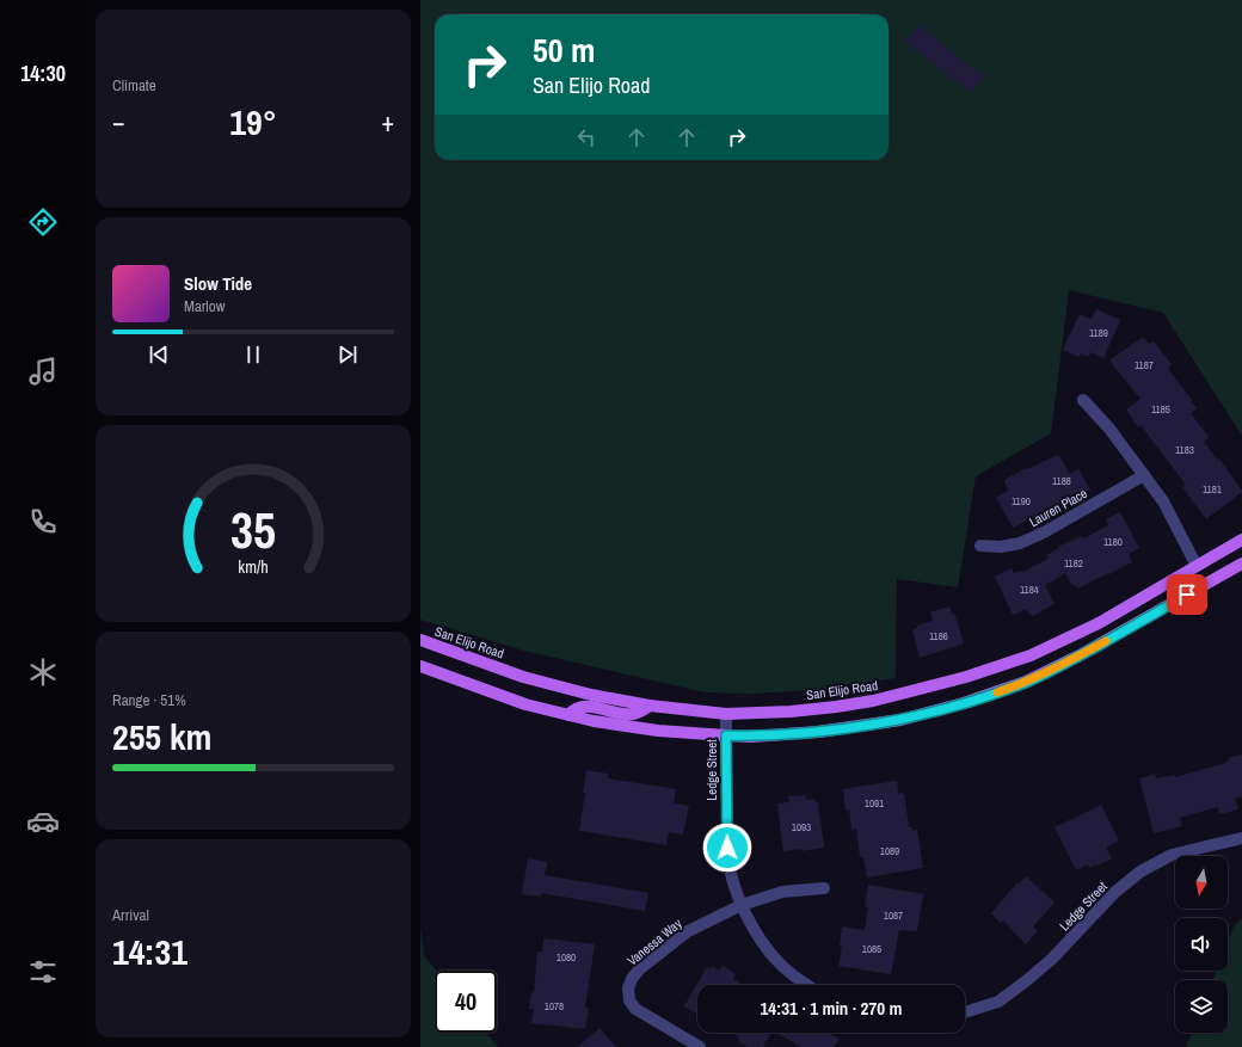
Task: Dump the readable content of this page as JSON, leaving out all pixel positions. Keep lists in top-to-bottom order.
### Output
{
  "streets": {
    "main road": ["San Elijo Road"],
    "street": ["Lauren Place", "Ledge Street", "Vanessa Way"]
  },
  "crossings": [
    ["San Elijo Road", "Ledge Street"],
    ["Ledge Street", "Vanessa Way"]
  ],
  "house_numbers": [
    "1189",
    "1187",
    "1185",
    "1183",
    "1188",
    "1181",
    "1190",
    "1180",
    "1182",
    "1184",
    "1186",
    "1091",
    "1093",
    "1089",
    "1087",
    "1085",
    "1080",
    "1078"
  ],
  "north": "bottom",
  "page": {
    "tabs": "14:30",
    "tile": [
      "Climate",
      ["Range · 51%", "255 km"],
      ["Arrival", "14:31"]
    ],
    "turn": ["50 m", "San Elijo Road"],
    "heat": ["−", "19°", "+"],
    "song": ["Slow Tide", "Marlow"],
    "limit": "40",
    "trip": "14:31 · 1 min · 270 m",
    "gauge": ["35", "km/h"]
  }
}
